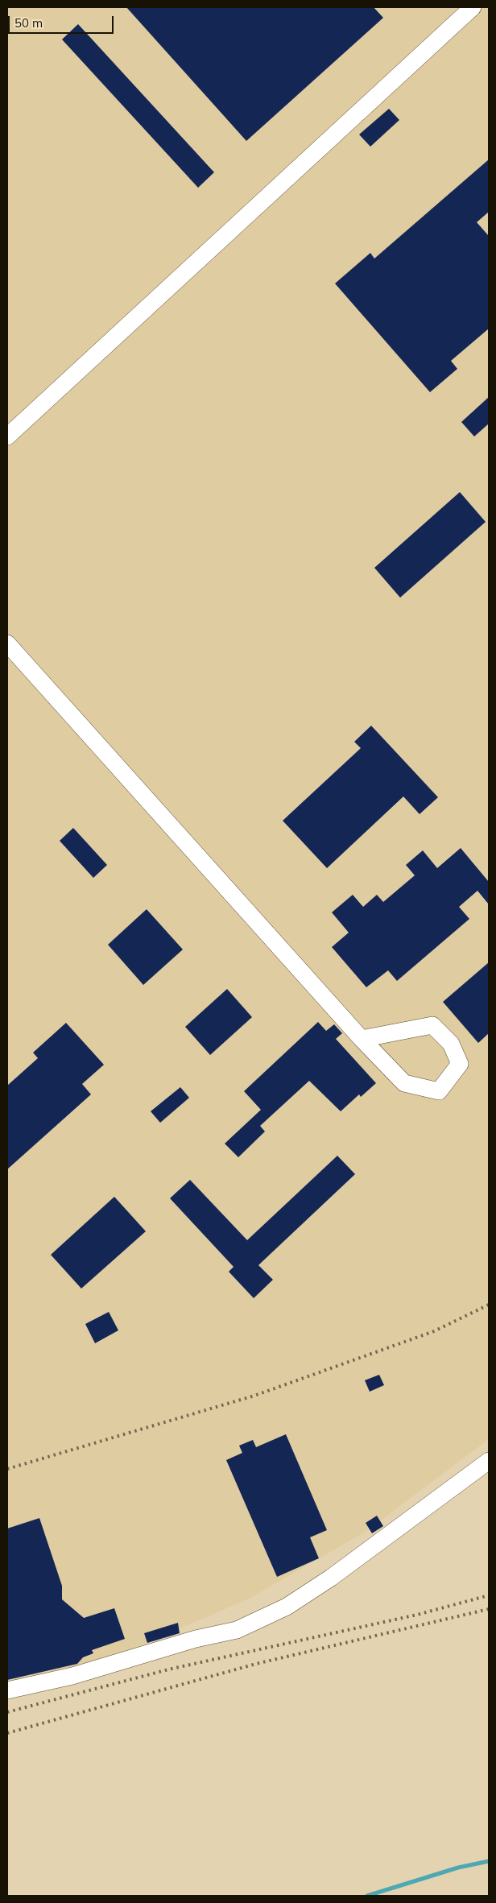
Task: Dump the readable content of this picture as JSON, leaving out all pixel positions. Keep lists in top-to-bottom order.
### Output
{
  "scale_bar": "50 m"
}
